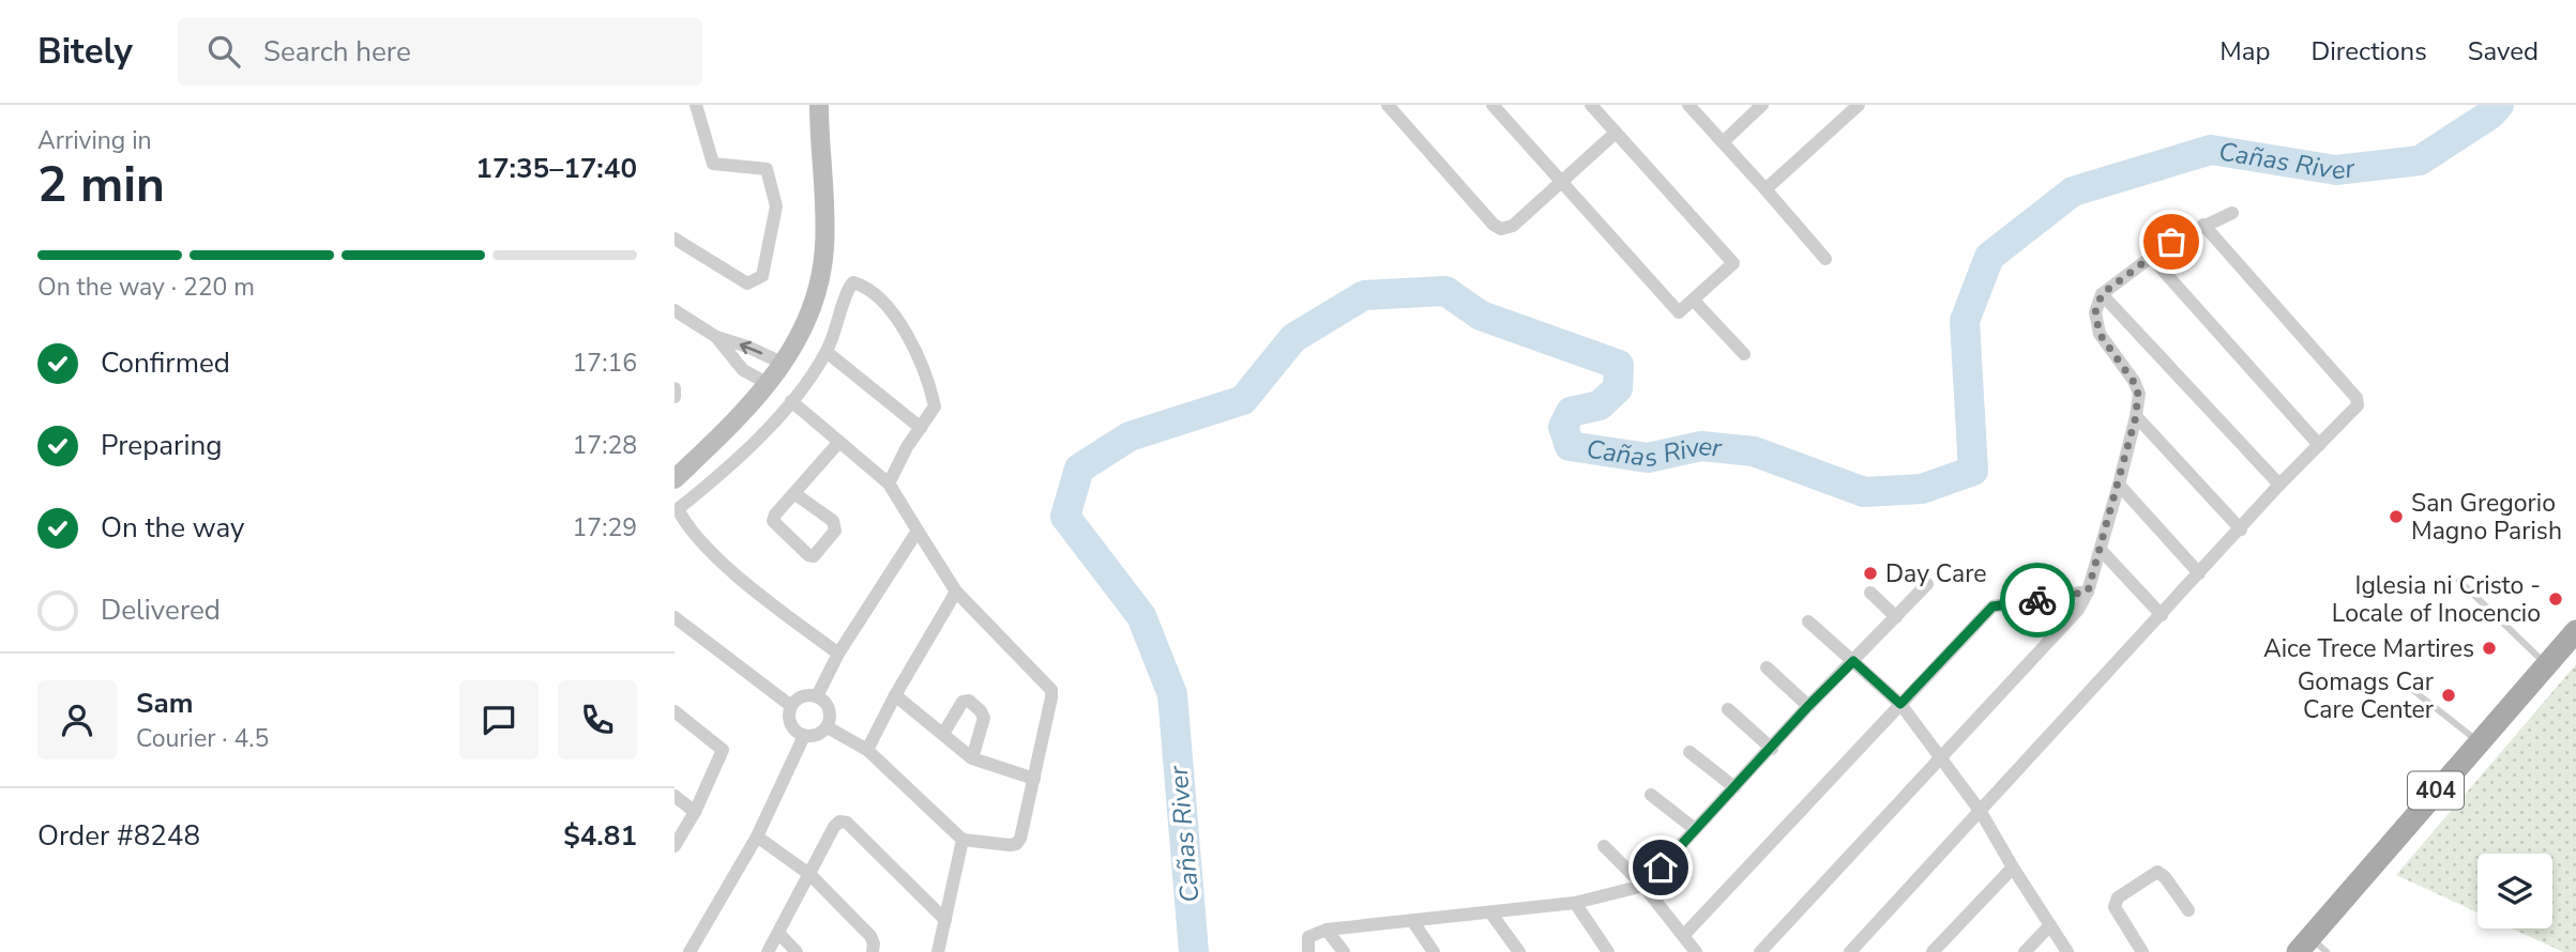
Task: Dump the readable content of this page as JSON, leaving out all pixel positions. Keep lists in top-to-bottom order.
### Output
{
  "streets": {
    "main road": ["404"]
  },
  "water": ["Cañas River"],
  "places": [
    "San Gregorio Magno Parish",
    "Day Care",
    "Iglesia ni Cristo - Locale of Inocencio",
    "Aice Trece Martires",
    "Gomags Car Care Center"
  ],
  "page": {
    "header": "Bitely",
    "search": "Search here",
    "nav": ["Map", "Directions", "Saved"],
    "heading": ["2 min", "Arriving in", "17:35–17:40"],
    "panel": [
      "Sam",
      "Courier · 4.5",
      "Order #8248",
      "$4.81"
    ],
    "bar": "On the way · 220 m",
    "list": [
      ["Confirmed", "17:16"],
      ["Preparing", "17:28"],
      ["On the way", "17:29"],
      "Delivered"
    ]
  }
}
